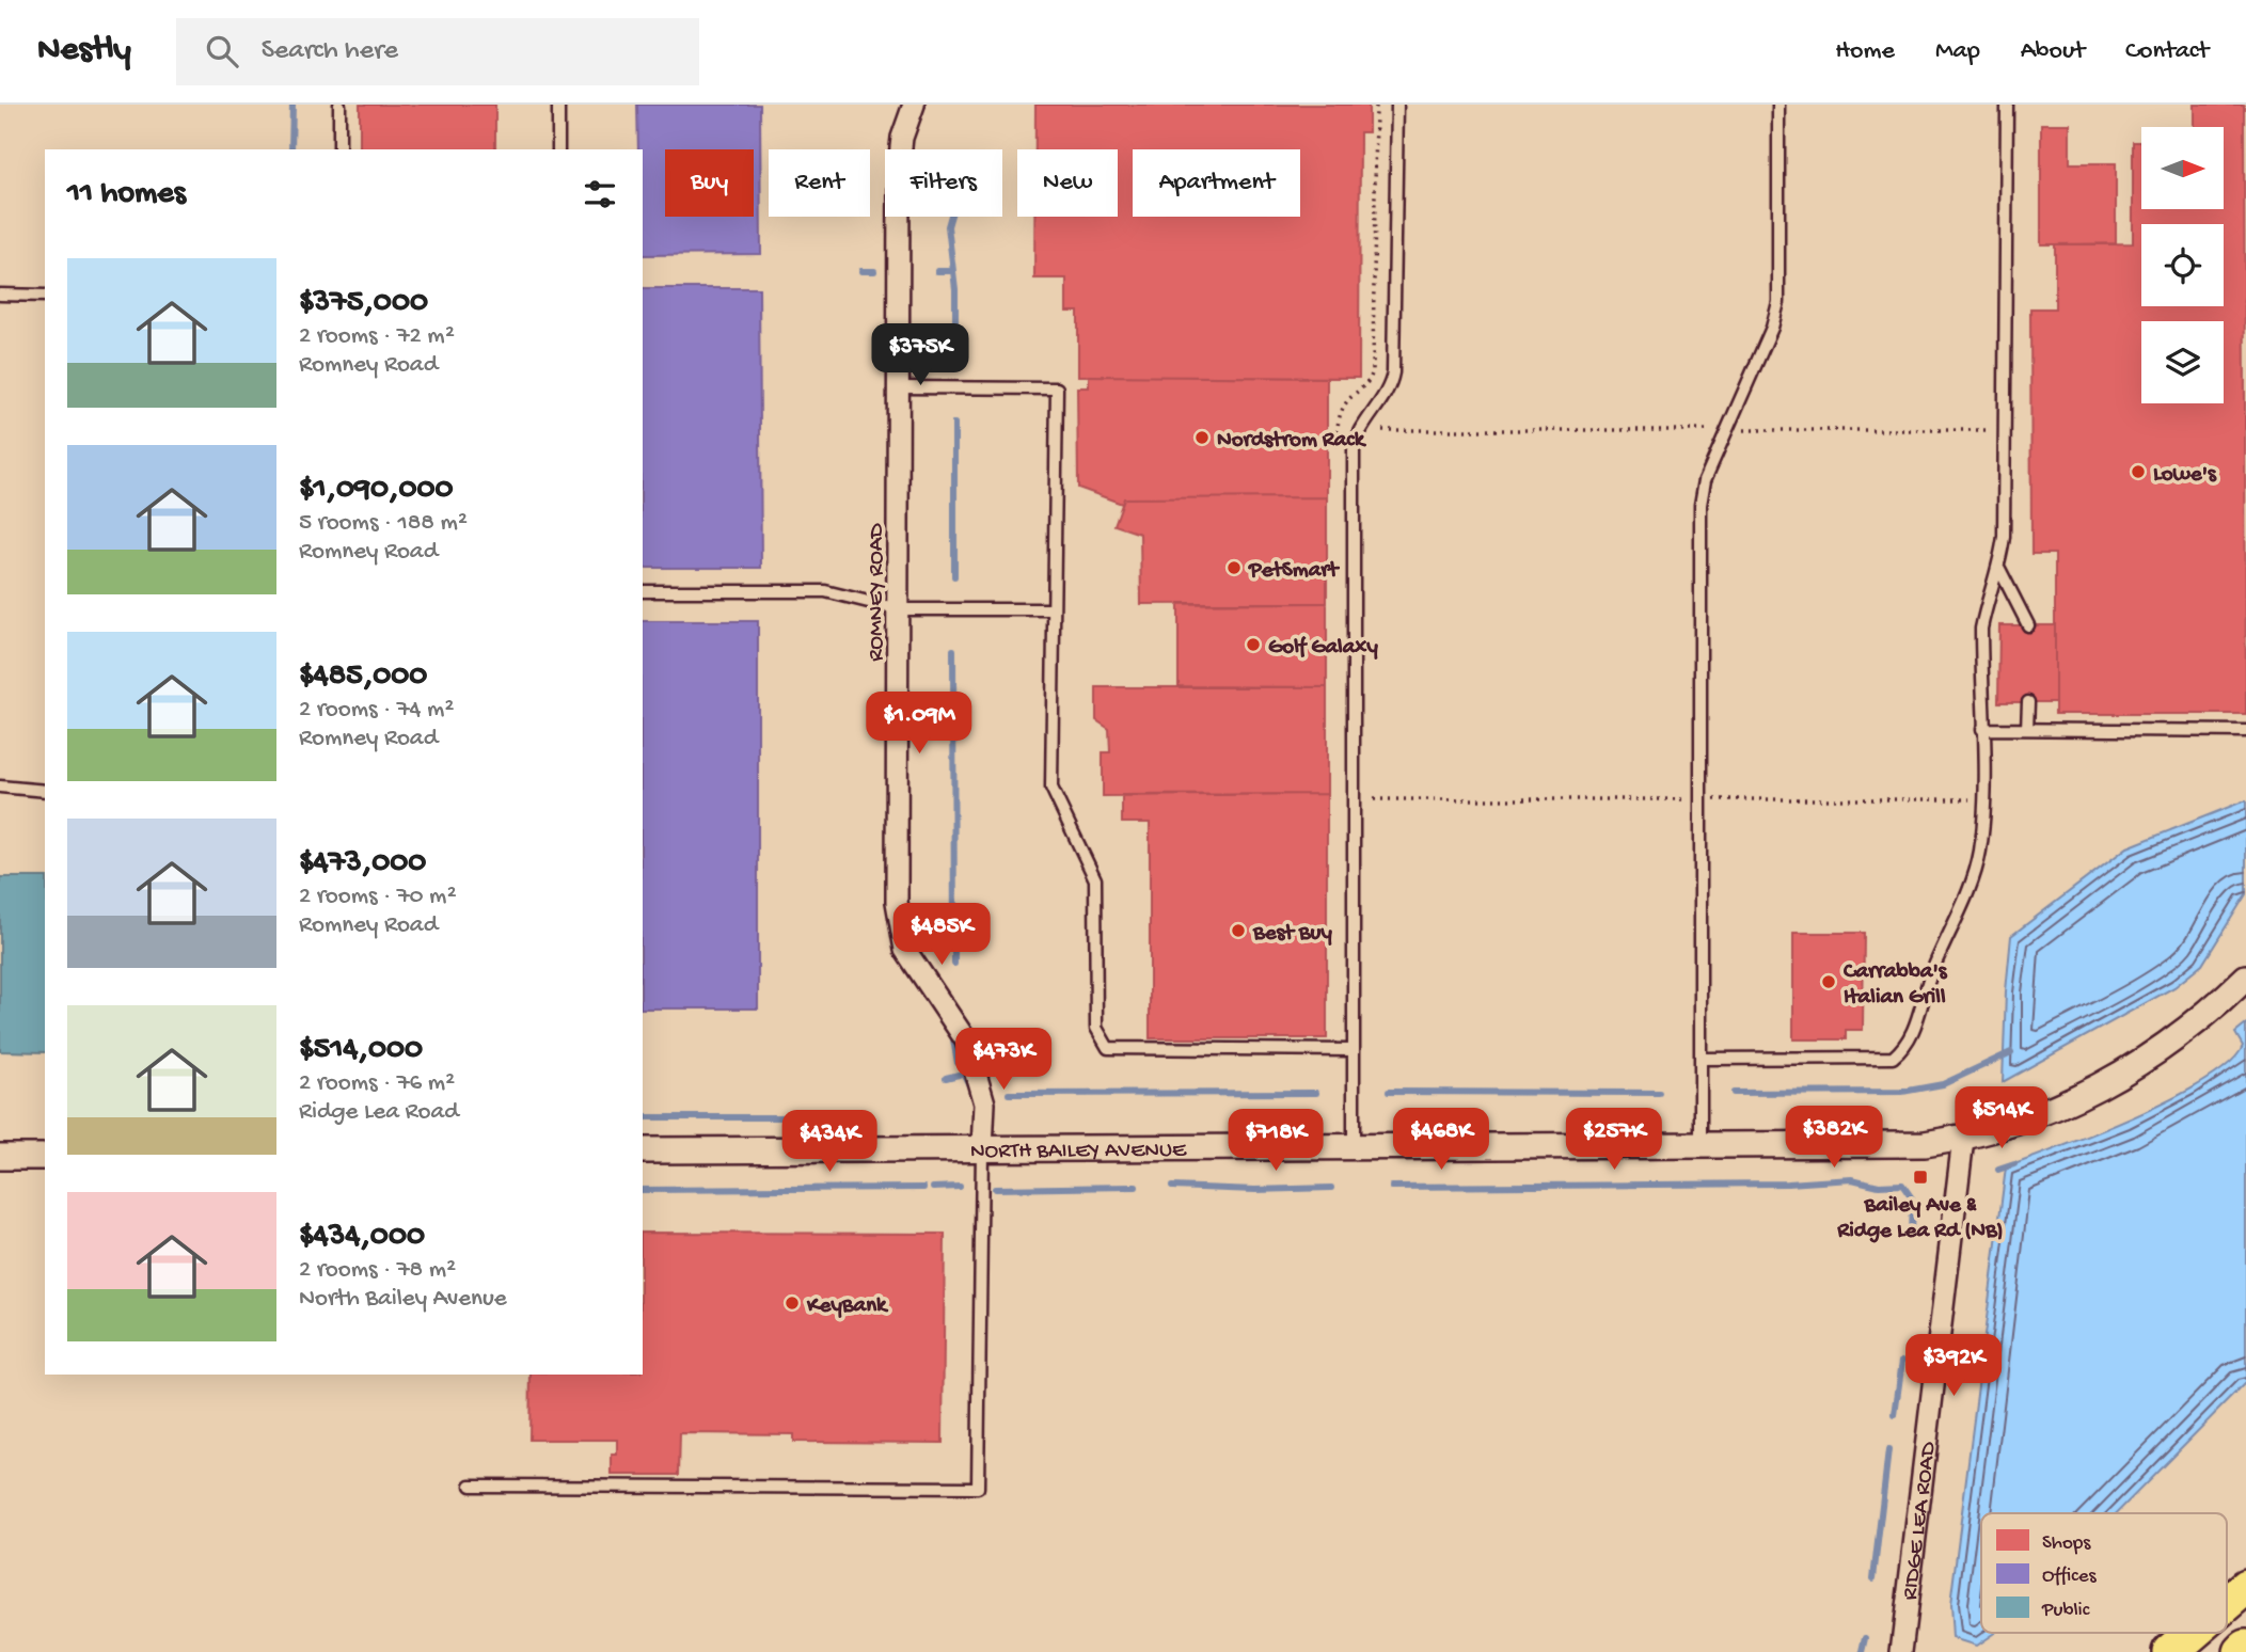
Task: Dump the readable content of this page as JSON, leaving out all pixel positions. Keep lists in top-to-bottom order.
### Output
{
  "streets": {
    "street": ["ROMNEY ROAD", "NORTH BAILEY AVENUE", "RIDGE LEA ROAD"]
  },
  "crossings": [
    ["ROMNEY ROAD", "NORTH BAILEY AVENUE"],
    ["NORTH BAILEY AVENUE", "RIDGE LEA ROAD"]
  ],
  "places": {
    "other": [
      "Nordstrom Rack",
      "Lowe's",
      "PetSmart",
      "Golf Galaxy",
      "Best Buy",
      "Carrabba's Italian Grill",
      "KeyBank"
    ],
    "transit": ["Bailey Ave & Ridge Lea Rd (NB)"]
  },
  "legend": ["Shops", "Offices", "Public"],
  "north": "right",
  "page": {
    "header": "Nestly",
    "search": "Search here",
    "nav": [
      "Home",
      "Map",
      "About",
      "Contact"
    ],
    "chip": [
      "Buy",
      "Rent",
      "Filters",
      "New",
      "Apartment"
    ],
    "heading": "11 homes",
    "list": [
      {
        "name": "$375,000",
        "note": "2 rooms · 72 m² · Romney Road"
      },
      {
        "name": "$1,090,000",
        "note": "5 rooms · 188 m² · Romney Road"
      },
      {
        "name": "$485,000",
        "note": "2 rooms · 74 m² · Romney Road"
      },
      {
        "name": "$473,000",
        "note": "2 rooms · 70 m² · Romney Road"
      },
      {
        "name": "$514,000",
        "note": "2 rooms · 76 m² · Ridge Lea Road"
      },
      {
        "name": "$434,000",
        "note": "2 rooms · 78 m² · North Bailey Avenue"
      }
    ],
    "price": [
      "$375K",
      "$1.09M",
      "$485K",
      "$473K",
      "$514K",
      "$382K",
      "$468K",
      "$257K",
      "$718K",
      "$434K",
      "$392K"
    ]
  }
}
